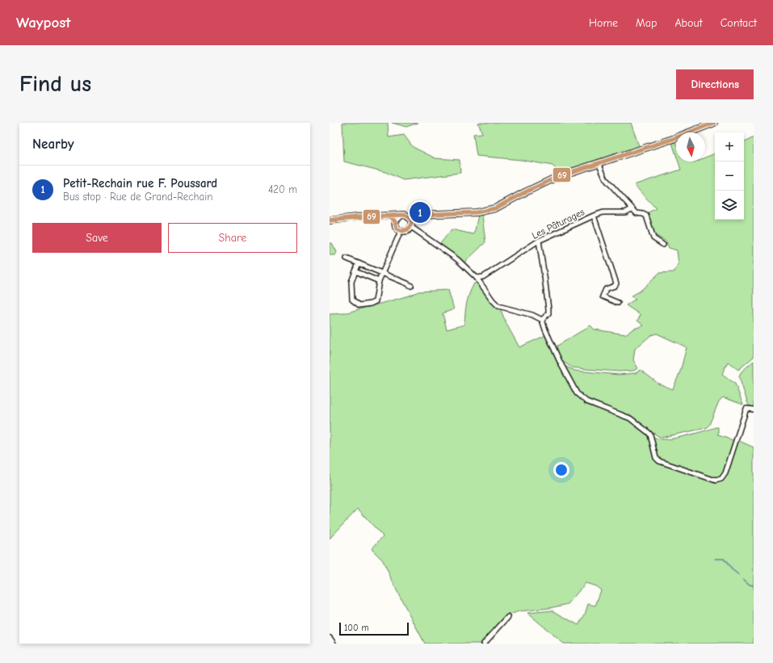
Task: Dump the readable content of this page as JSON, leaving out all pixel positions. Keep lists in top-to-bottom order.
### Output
{
  "streets": {
    "street": ["Les Pâturages"]
  },
  "lines": ["transit line 69"],
  "scale_bar": "100 m",
  "north": "bottom",
  "page": {
    "header": "Waypost",
    "nav": [
      "Home",
      "Map",
      "About",
      "Contact"
    ],
    "buttons": [
      "Directions",
      ["Save", "Share"]
    ],
    "title": "Find us",
    "heading": "Nearby",
    "map_buttons": ["+", "−"],
    "list": [
      {
        "mark": "1",
        "name": "Petit-Rechain rue F. Poussard",
        "note": "Bus stop · Rue de Grand-Rechain",
        "value": "420 m"
      }
    ],
    "pins": "1",
    "scale": "100 m"
  }
}
